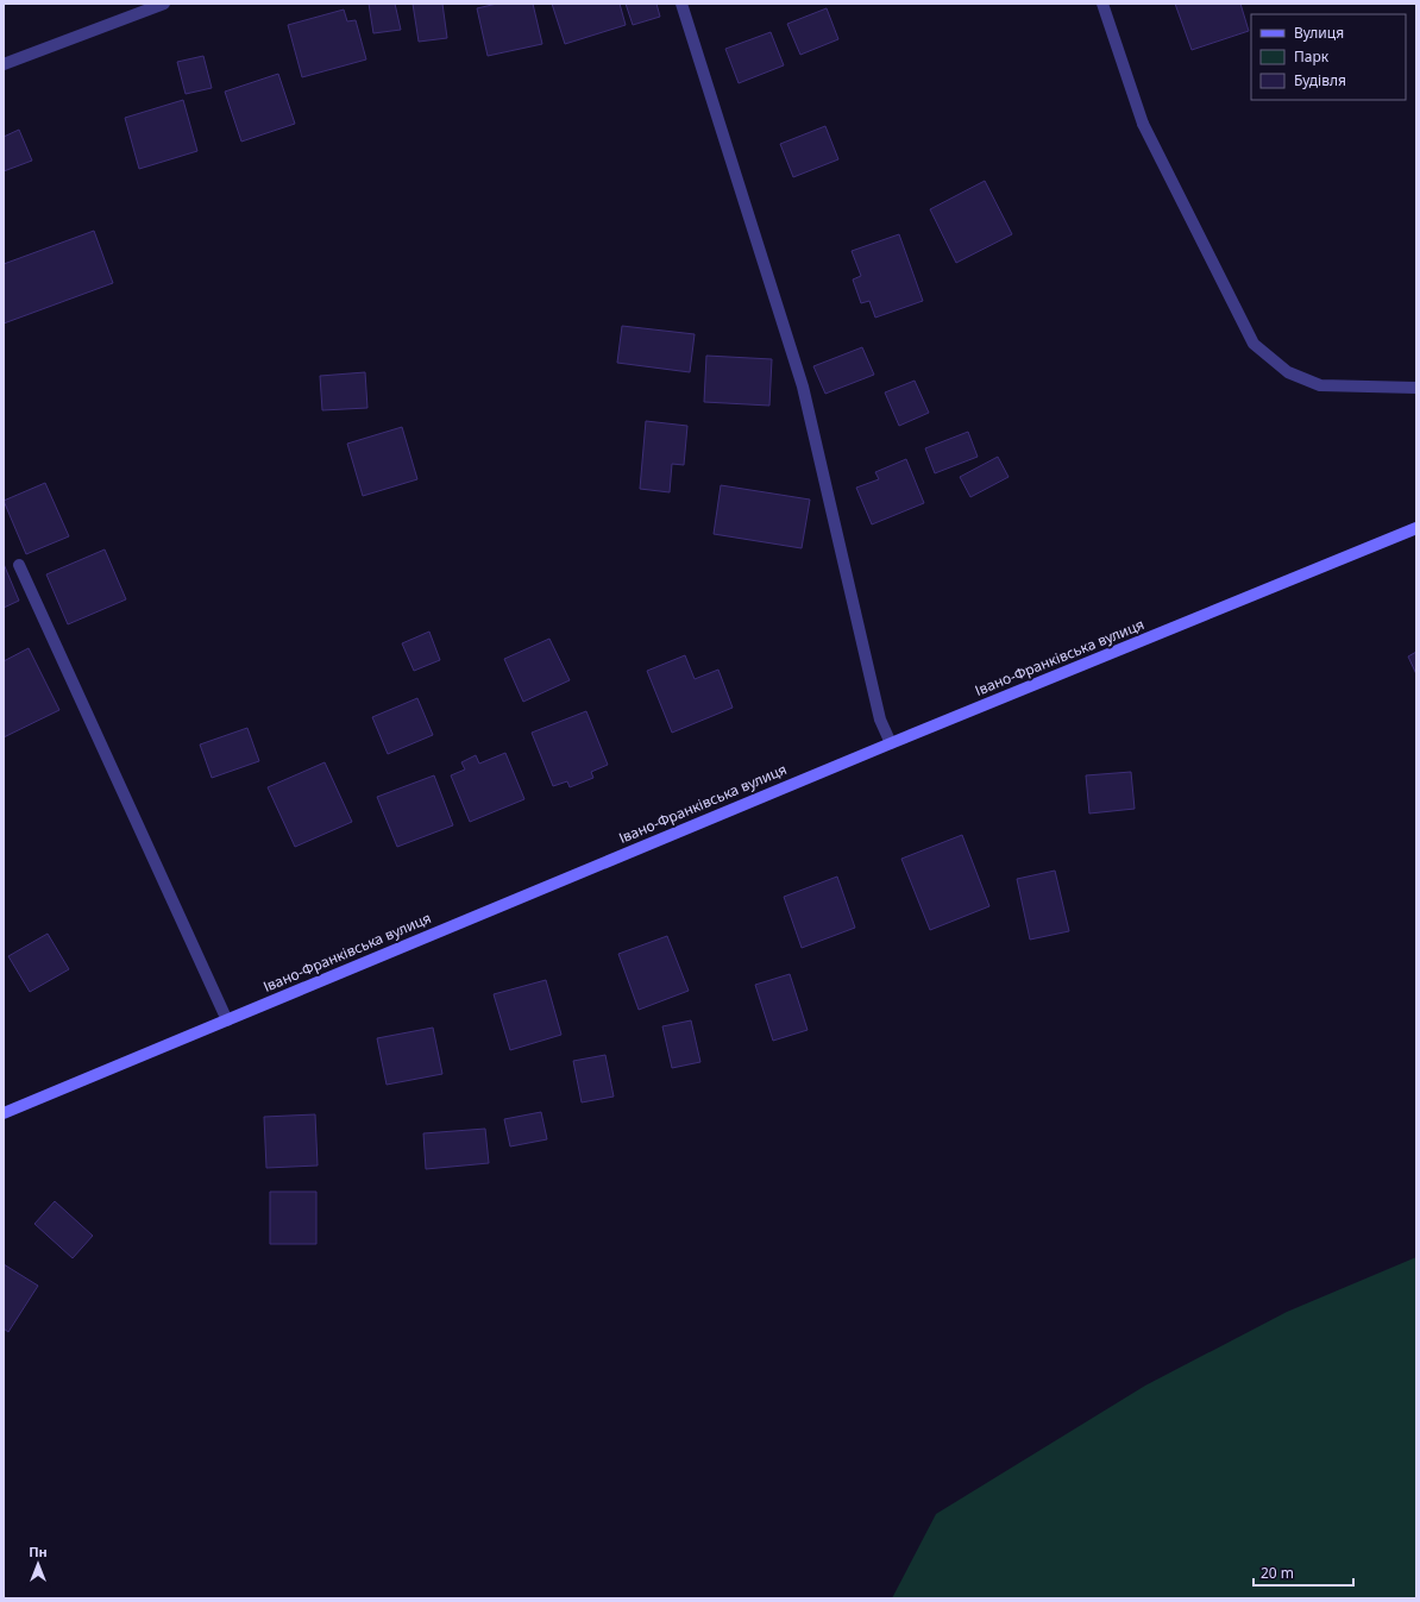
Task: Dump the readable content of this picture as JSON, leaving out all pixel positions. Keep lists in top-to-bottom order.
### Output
{
  "streets": {
    "main road": ["Івано-Франківська вулиця"]
  },
  "legend": ["Вулиця", "Парк", "Будівля"],
  "scale_bar": "20 m",
  "north": "top"
}
